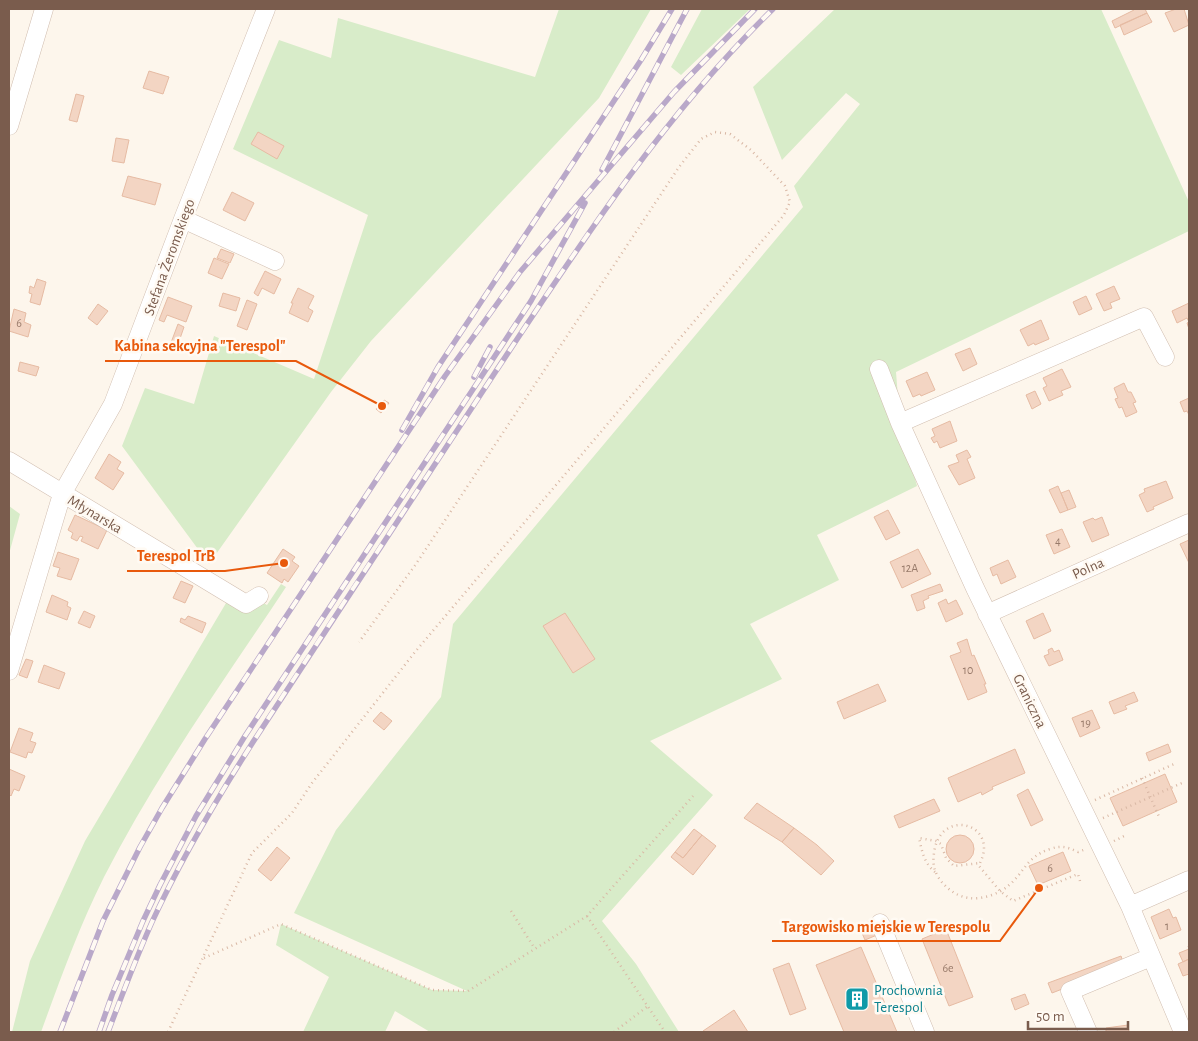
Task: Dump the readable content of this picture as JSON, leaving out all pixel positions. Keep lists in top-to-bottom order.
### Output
{
  "streets": {
    "street": [
      "Stefana Żeromskiego",
      "Młynarska",
      "Polna",
      "Graniczna"
    ]
  },
  "crossings": [
    ["Stefana Żeromskiego", "Młynarska"],
    ["Polna", "Graniczna"]
  ],
  "places": {
    "other": ["Kabina sekcyjna \"Terespol\"", "Terespol TrB", "Targowisko miejskie w Terespolu"],
    "building": ["Prochownia Terespol"]
  },
  "house_numbers": [
    "6",
    "4",
    "12A",
    "10",
    "19",
    "6",
    "1",
    "6e"
  ],
  "scale_bar": "50 m"
}
